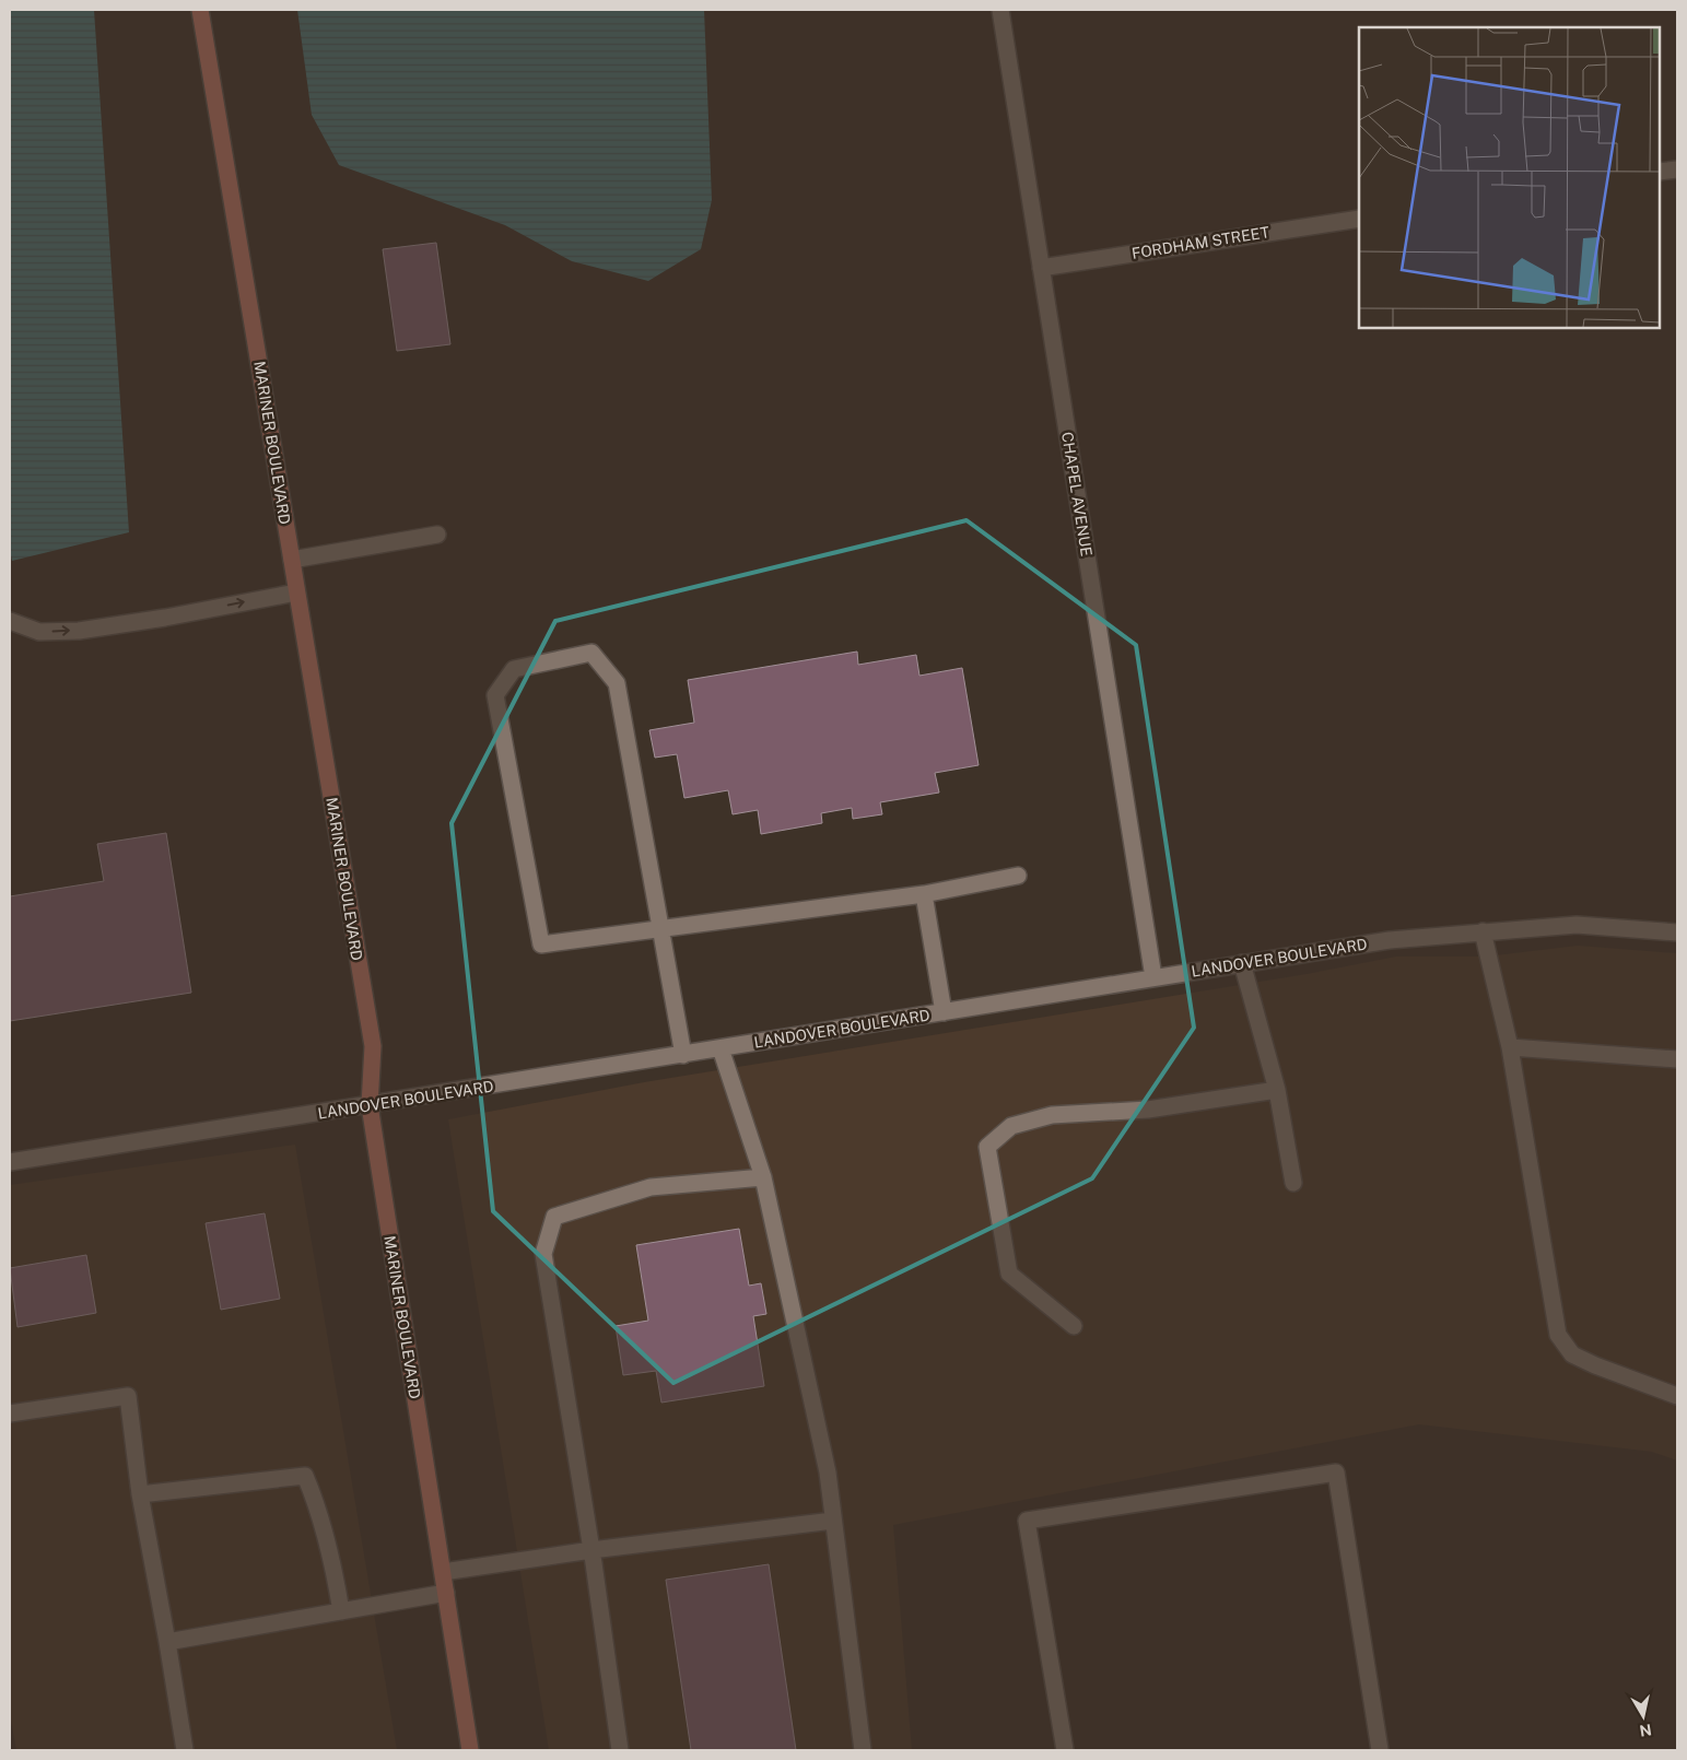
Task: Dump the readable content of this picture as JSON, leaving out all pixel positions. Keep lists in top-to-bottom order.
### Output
{
  "streets": {
    "main road": ["MARINER BOULEVARD"],
    "street": ["FORDHAM STREET", "CHAPEL AVENUE", "LANDOVER BOULEVARD"]
  },
  "crossings": [
    ["FORDHAM STREET", "CHAPEL AVENUE"],
    ["MARINER BOULEVARD", "LANDOVER BOULEVARD"],
    ["CHAPEL AVENUE", "LANDOVER BOULEVARD"]
  ],
  "north": "bottom"
}
